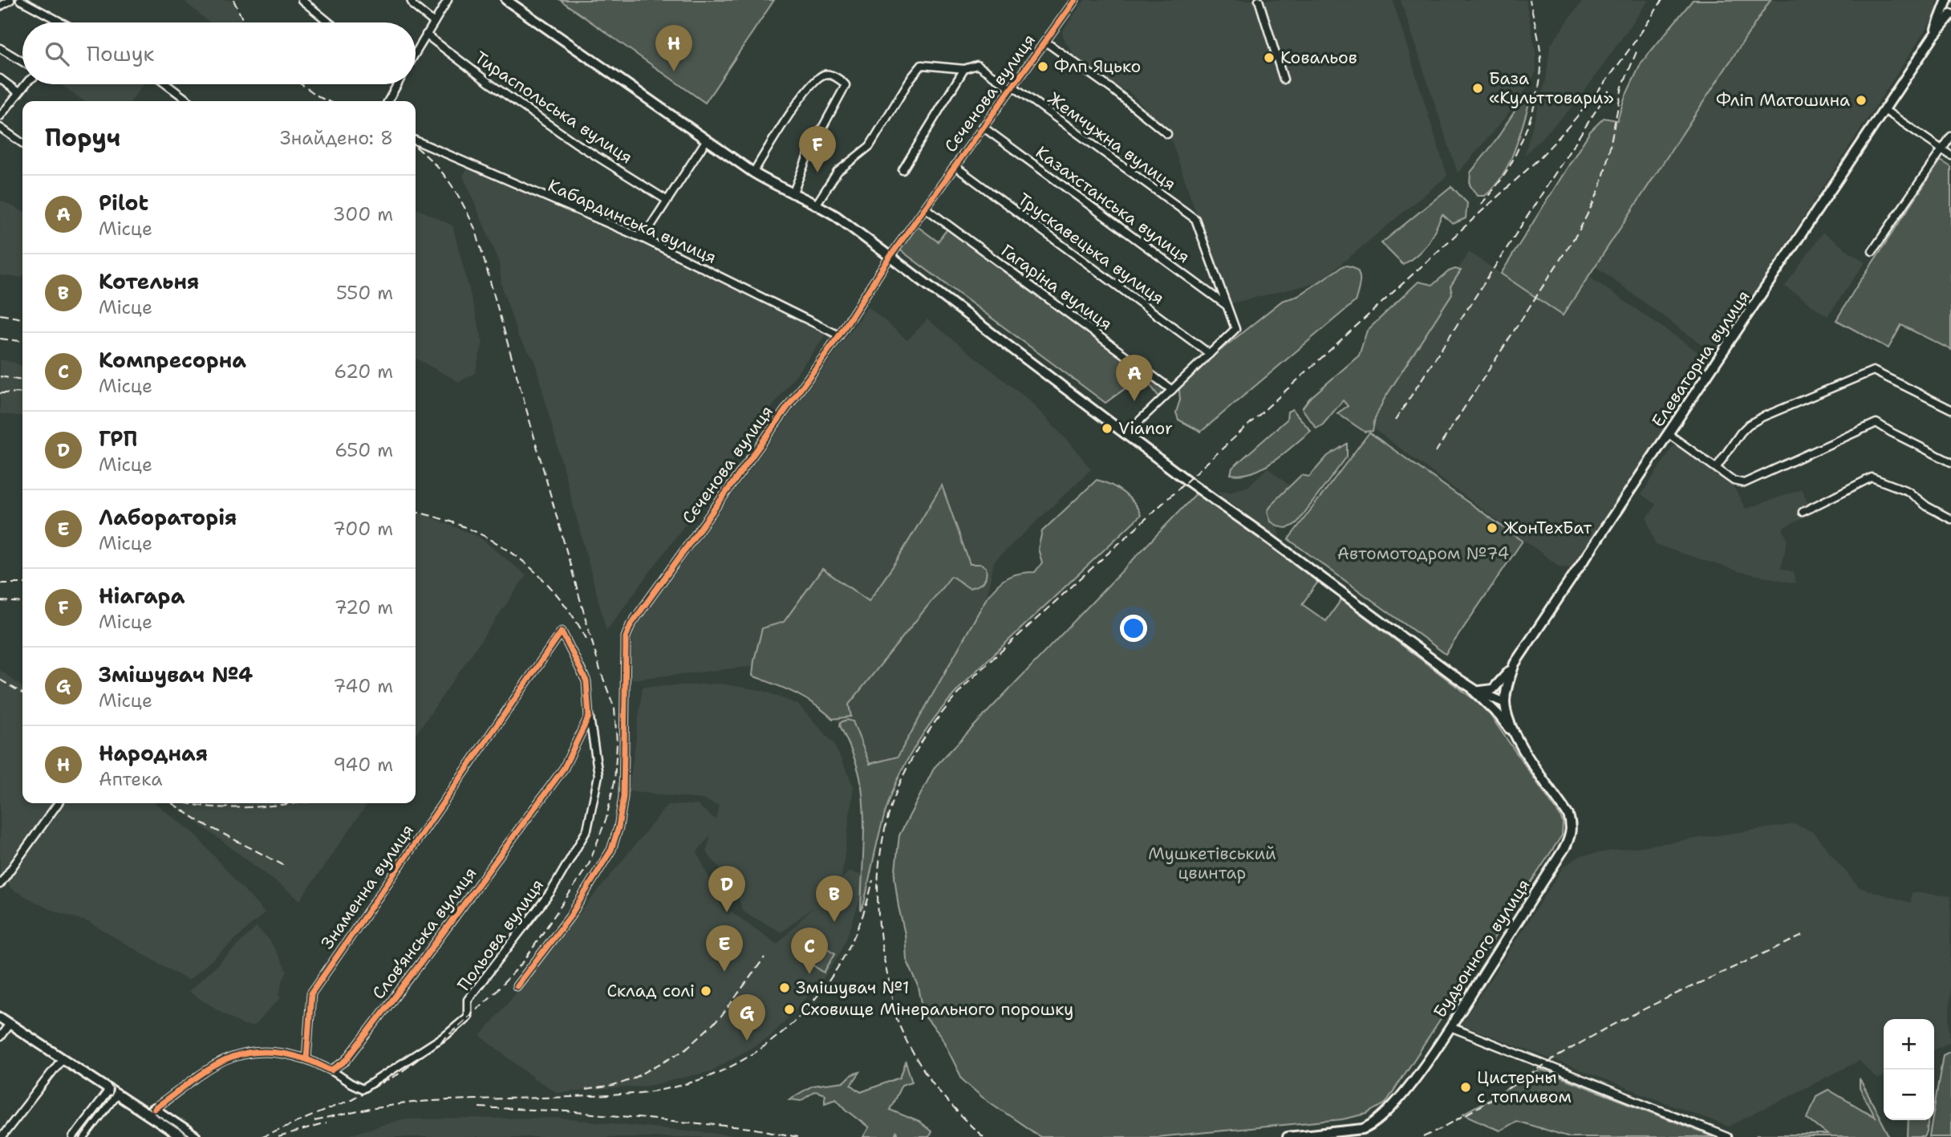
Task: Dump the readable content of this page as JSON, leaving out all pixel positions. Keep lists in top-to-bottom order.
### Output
{
  "streets": {
    "main road": ["Елеваторна вулиця", "Будьонного вулиця"],
    "street": [
      "Сєченова вулиця",
      "Тираспольська вулиця",
      "Жемчужна вулиця",
      "Казахстанська вулиця",
      "Кабардинська вулиця",
      "Трускавецька вулиця",
      "Гагаріна вулиця",
      "Знаменна вулиця",
      "Слов’янська вулиця",
      "Польова вулиця"
    ]
  },
  "crossings": [
    ["Сєченова вулиця", "Жемчужна вулиця"],
    ["Сєченова вулиця", "Казахстанська вулиця"],
    ["Сєченова вулиця", "Кабардинська вулиця"],
    ["Сєченова вулиця", "Трускавецька вулиця"],
    ["Сєченова вулиця", "Гагаріна вулиця"],
    ["Жемчужна вулиця", "Казахстанська вулиця"],
    ["Елеваторна вулиця", "Будьонного вулиця"],
    ["Знаменна вулиця", "Слов’янська вулиця"],
    ["Слов’янська вулиця", "Польова вулиця"]
  ],
  "parks": ["Автомотодром №74", "Мушкетівський цвинтар"],
  "places": [
    "Ковальов",
    "Флп Яцько",
    "База «Культтовари»",
    "Фліп Матошина",
    "Vianor",
    "ЖонТехБат",
    "Змішувач №1",
    "Склад солі",
    "Сховище Мінерального порошку",
    "Цистерны с топливом"
  ],
  "page": {
    "search": "Пошук",
    "pins": [
      "H",
      "F",
      "A",
      "D",
      "B",
      "E",
      "C",
      "G"
    ],
    "heading": ["Поруч", "Знайдено: 8"],
    "list": [
      {
        "mark": "A",
        "name": "Pilot",
        "note": "Місце",
        "value": "300 m"
      },
      {
        "mark": "B",
        "name": "Котельня",
        "note": "Місце",
        "value": "550 m"
      },
      {
        "mark": "C",
        "name": "Компресорна",
        "note": "Місце",
        "value": "620 m"
      },
      {
        "mark": "D",
        "name": "ГРП",
        "note": "Місце",
        "value": "650 m"
      },
      {
        "mark": "E",
        "name": "Лабораторія",
        "note": "Місце",
        "value": "700 m"
      },
      {
        "mark": "F",
        "name": "Ніагара",
        "note": "Місце",
        "value": "720 m"
      },
      {
        "mark": "G",
        "name": "Змішувач №4",
        "note": "Місце",
        "value": "740 m"
      },
      {
        "mark": "H",
        "name": "Народная",
        "note": "Аптека",
        "value": "940 m"
      }
    ],
    "map_buttons": ["+", "−"]
  }
}
